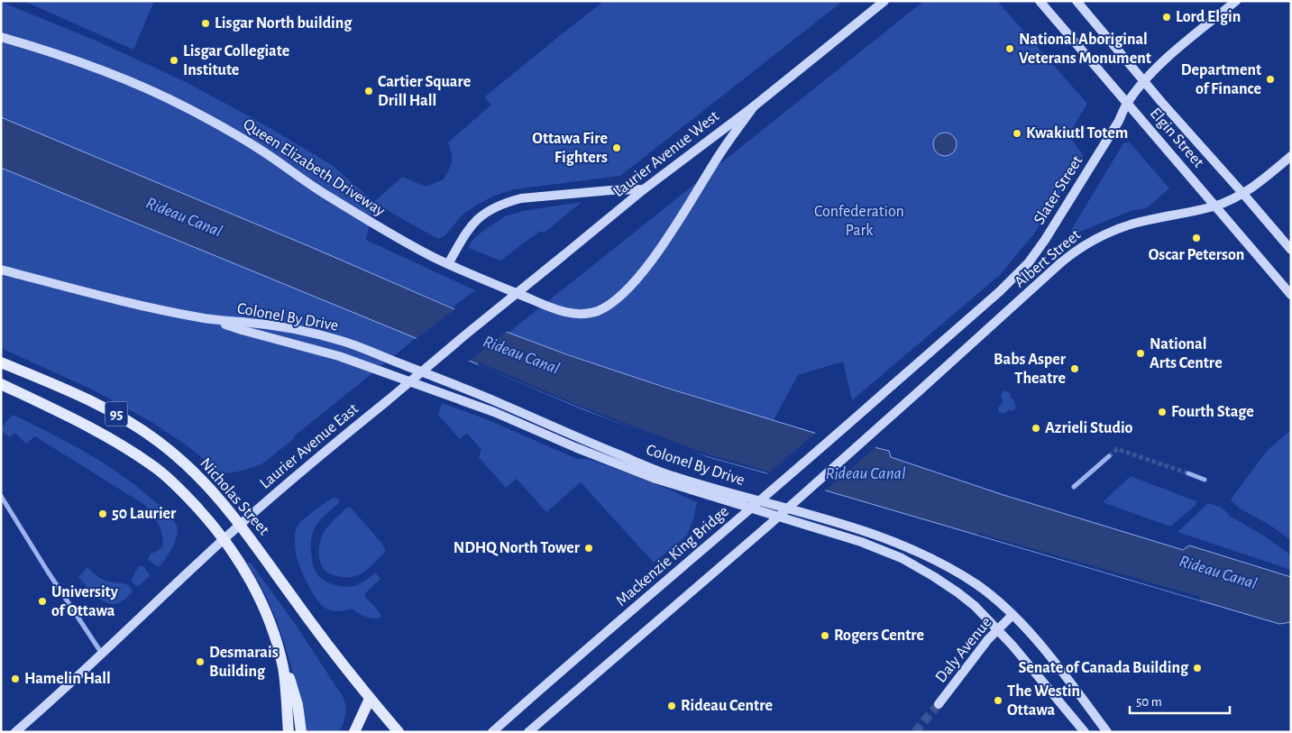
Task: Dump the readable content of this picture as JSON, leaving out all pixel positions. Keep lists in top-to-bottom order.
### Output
{
  "streets": {
    "main road": [
      "Elgin Street",
      "Laurier Avenue West",
      "Queen Elizabeth Driveway",
      "Slater Street",
      "Albert Street",
      "Colonel By Drive",
      "95",
      "Laurier Avenue East",
      "Nicholas Street",
      "Mackenzie King Bridge",
      "Daly Avenue"
    ]
  },
  "crossings": [
    ["Elgin Street", "Slater Street"],
    ["Elgin Street", "Albert Street"],
    ["Laurier Avenue West", "Queen Elizabeth Driveway"],
    ["Laurier Avenue West", "Laurier Avenue East"],
    ["Slater Street", "Mackenzie King Bridge"],
    ["Colonel By Drive", "Daly Avenue"],
    ["95", "Laurier Avenue East"],
    ["Laurier Avenue East", "Nicholas Street"]
  ],
  "water": ["Rideau Canal"],
  "parks": ["Confederation Park"],
  "places": [
    "Lord Elgin",
    "Lisgar North building",
    "National Aboriginal Veterans Monument",
    "Lisgar Collegiate Institute",
    "Department of Finance",
    "Cartier Square Drill Hall",
    "Kwakiutl Totem",
    "Ottawa Fire Fighters",
    "Oscar Peterson",
    "National Arts Centre",
    "Babs Asper Theatre",
    "Fourth Stage",
    "Azrieli Studio",
    "50 Laurier",
    "NDHQ North Tower",
    "University of Ottawa",
    "Rogers Centre",
    "Desmarais Building",
    "Senate of Canada Building",
    "Hamelin Hall",
    "The Westin Ottawa",
    "Rideau Centre"
  ],
  "scale_bar": "50 m"
}
